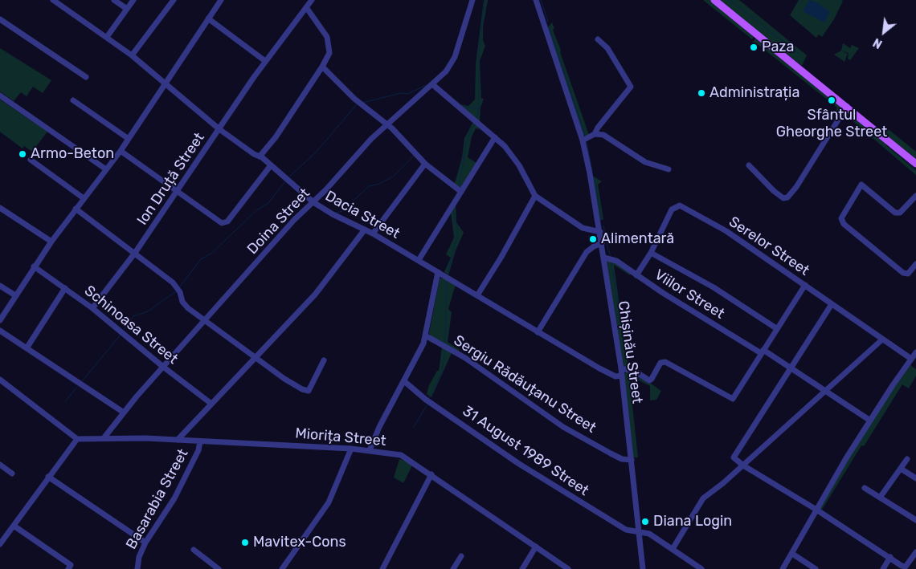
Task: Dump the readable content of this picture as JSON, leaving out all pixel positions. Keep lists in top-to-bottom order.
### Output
{
  "streets": {
    "street": [
      "Ion Druță Street",
      "Dacia Street",
      "Doina Street",
      "Serelor Street",
      "Viilor Street",
      "Schinoasa Street",
      "Chișinău Street",
      "Sergiu Rădăuțanu Street",
      "Miorița Street",
      "31 August 1989 Street",
      "Basarabia Street"
    ]
  },
  "crossings": [
    ["Ion Druță Street", "Dacia Street"],
    ["Ion Druță Street", "Schinoasa Street"],
    ["Dacia Street", "Doina Street"],
    ["Dacia Street", "Chișinău Street"],
    ["Doina Street", "Schinoasa Street"],
    ["Doina Street", "Miorița Street"],
    ["Serelor Street", "Viilor Street"],
    ["Viilor Street", "Chișinău Street"],
    ["Chișinău Street", "Sergiu Rădăuțanu Street"],
    ["Chișinău Street", "31 August 1989 Street"],
    ["Miorița Street", "Basarabia Street"]
  ],
  "places": [
    "Paza",
    "Administrația",
    "Sfântul Gheorghe Street",
    "Armo-Beton",
    "Alimentară",
    "Diana Login",
    "Mavitex-Cons"
  ],
  "north": "bottom left"
}
